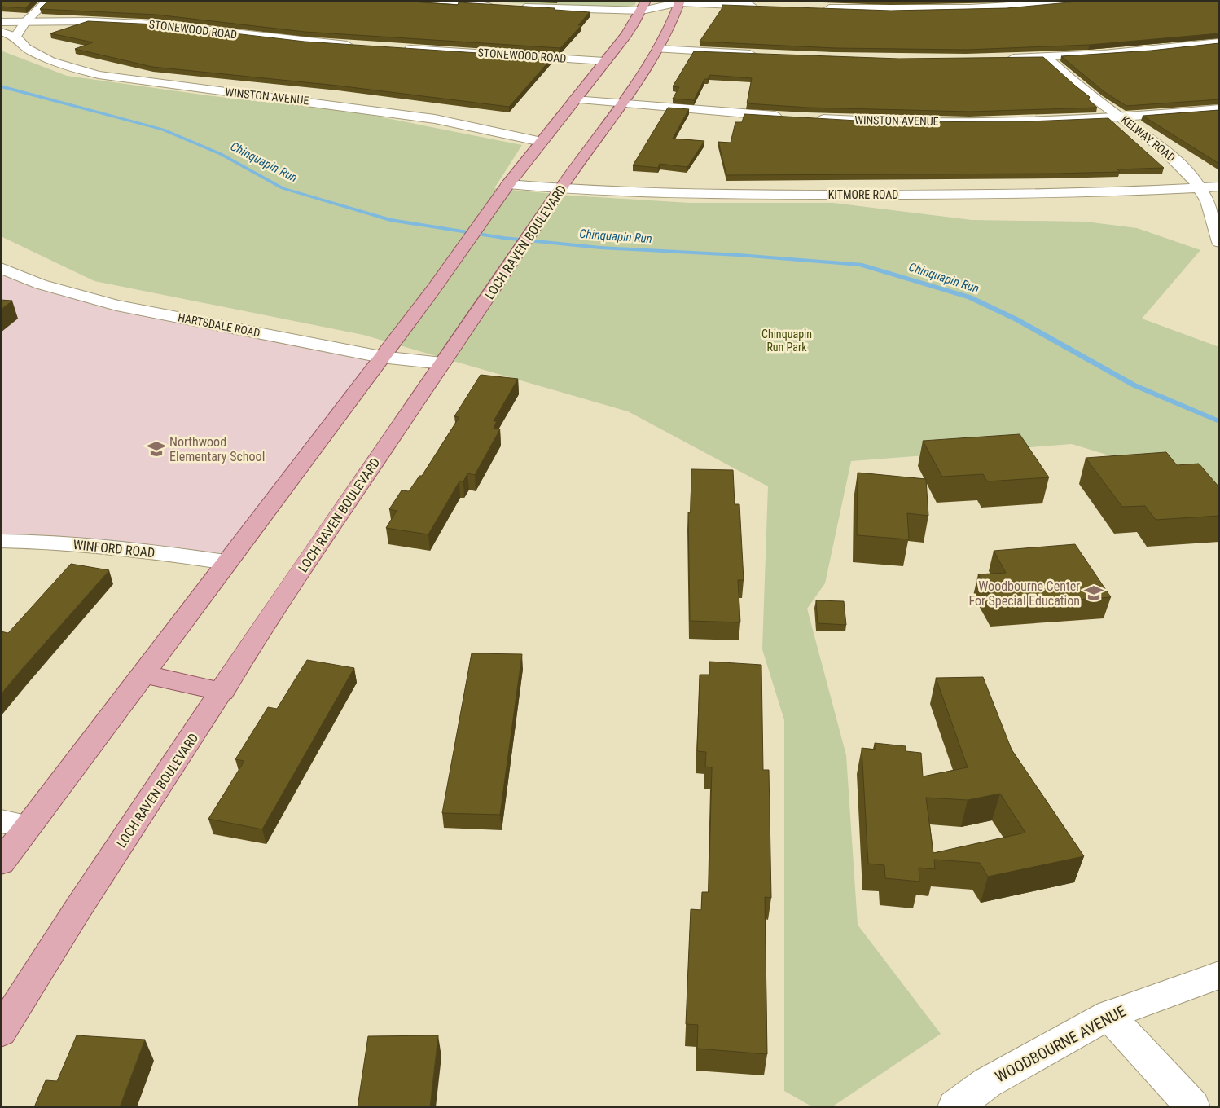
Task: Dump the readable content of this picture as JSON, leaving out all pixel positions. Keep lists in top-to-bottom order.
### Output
{
  "streets": {
    "main road": ["LOCH RAVEN BOULEVARD"],
    "street": [
      "STONEWOOD ROAD",
      "WINSTON AVENUE",
      "KELWAY ROAD",
      "KITMORE ROAD",
      "HARTSDALE ROAD",
      "WINFORD ROAD",
      "WOODBOURNE AVENUE"
    ]
  },
  "crossings": [
    ["WINSTON AVENUE", "KELWAY ROAD"],
    ["KELWAY ROAD", "KITMORE ROAD"],
    ["KITMORE ROAD", "LOCH RAVEN BOULEVARD"],
    ["LOCH RAVEN BOULEVARD", "HARTSDALE ROAD"]
  ],
  "water": ["Chinquapin Run"],
  "parks": ["Chinquapin Run Park"],
  "places": {
    "school or university": ["Northwood Elementary School", "Woodbourne Center For Special Education"]
  }
}
